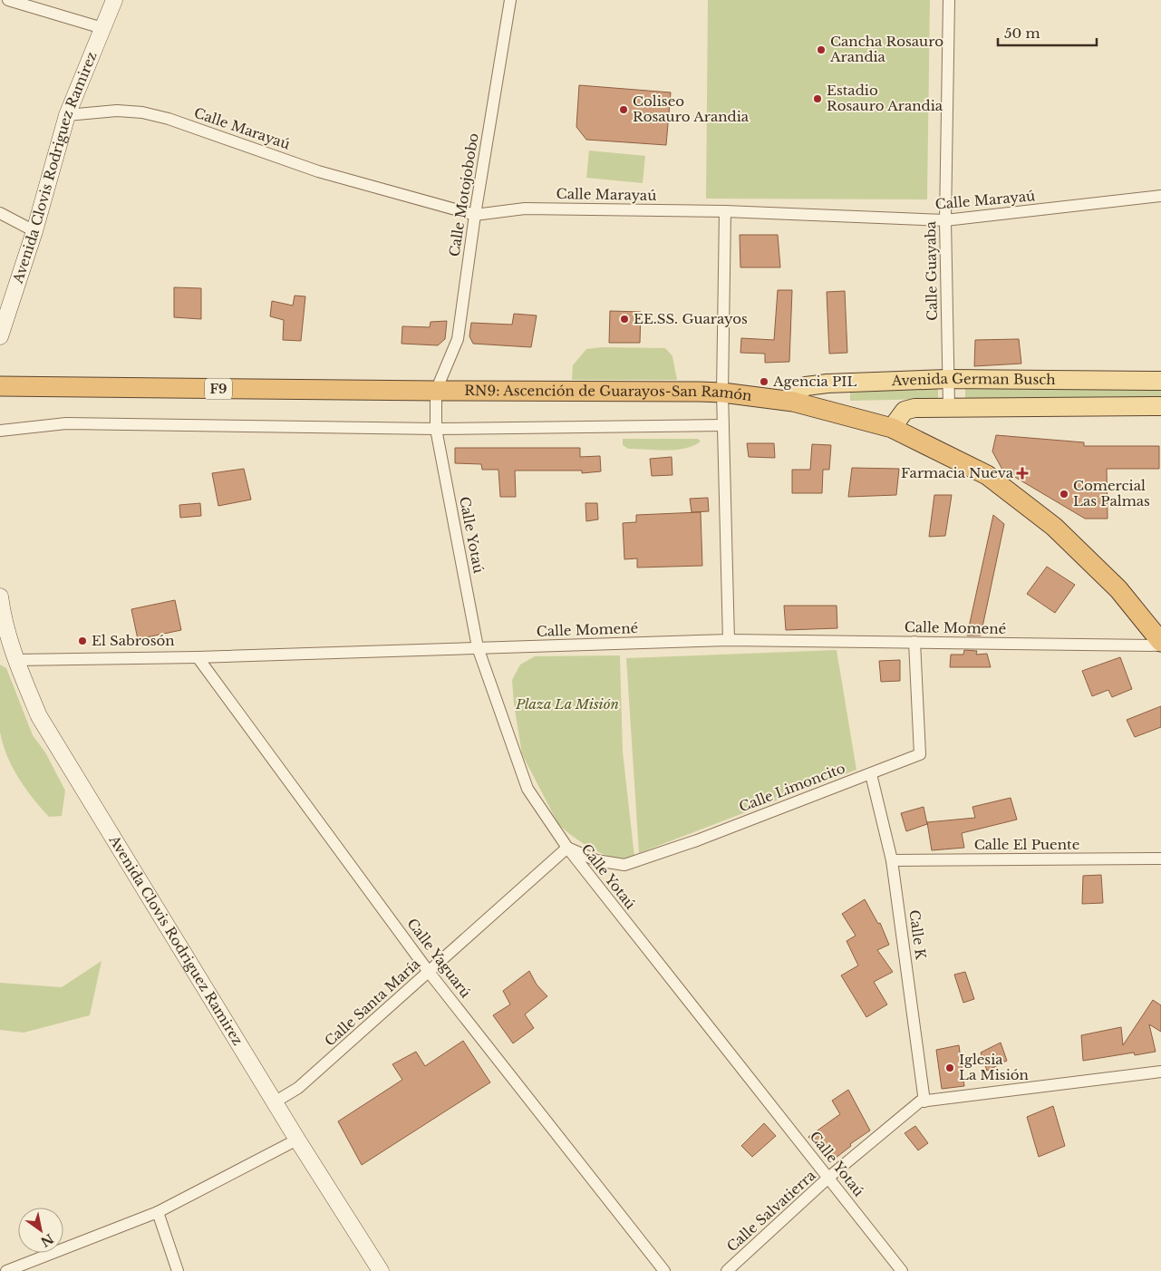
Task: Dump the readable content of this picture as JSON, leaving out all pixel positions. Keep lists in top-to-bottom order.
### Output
{
  "streets": {
    "highway": ["F9", "RN9: Ascención de Guarayos-San Ramón"],
    "main road": ["Avenida Clovis Rodriguez Ramirez", "Avenida German Busch"],
    "street": [
      "Calle Marayaú",
      "Calle Motojobobo",
      "Calle Guayaba",
      "Calle Yotaú",
      "Calle Momené",
      "Calle Limoncito",
      "Calle El Puente",
      "Calle K",
      "Calle Yaguarú",
      "Calle Santa María",
      "Calle Salvatierra"
    ]
  },
  "crossings": [
    ["Calle Marayaú", "Avenida Clovis Rodriguez Ramirez"],
    ["Calle Marayaú", "Calle Motojobobo"],
    ["Calle Marayaú", "Calle Guayaba"],
    ["Avenida Clovis Rodriguez Ramirez", "Calle Momené"],
    ["Avenida Clovis Rodriguez Ramirez", "Calle Santa María"],
    ["Calle Motojobobo", "RN9: Ascención de Guarayos-San Ramón"],
    ["Calle Motojobobo", "Calle Yotaú"],
    ["Calle Guayaba", "Avenida German Busch"],
    ["Avenida German Busch", "RN9: Ascención de Guarayos-San Ramón"],
    ["RN9: Ascención de Guarayos-San Ramón", "Calle Yotaú"],
    ["RN9: Ascención de Guarayos-San Ramón", "Calle Momené"],
    ["Calle Yotaú", "Calle Momené"],
    ["Calle Yotaú", "Calle Limoncito"],
    ["Calle Yotaú", "Calle Santa María"],
    ["Calle Yotaú", "Calle Salvatierra"],
    ["Calle Momené", "Calle Limoncito"],
    ["Calle Momené", "Calle Yaguarú"],
    ["Calle Limoncito", "Calle K"],
    ["Calle Limoncito", "Calle Santa María"],
    ["Calle El Puente", "Calle K"],
    ["Calle K", "Calle Salvatierra"],
    ["Calle Yaguarú", "Calle Santa María"]
  ],
  "parks": ["Plaza La Misión"],
  "places": {
    "other": [
      "Cancha Rosauro Arandia",
      "Estadio Rosauro Arandia",
      "Coliseo Rosauro Arandia",
      "EE.SS. Guarayos",
      "Agencia PIL",
      "Comercial Las Palmas",
      "El Sabrosón",
      "Iglesia La Misión"
    ],
    "health": ["Farmacia Nueva"]
  },
  "scale_bar": "50 m",
  "north": "bottom right"
}
